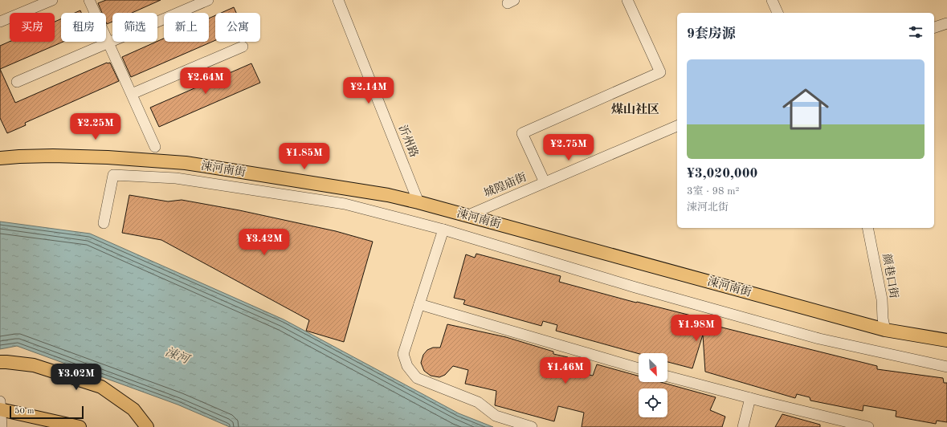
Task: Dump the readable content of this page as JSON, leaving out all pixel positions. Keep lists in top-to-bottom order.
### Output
{
  "streets": {
    "main road": ["涑河南街"],
    "street": ["沂州路", "城隍庙街", "颜巷口街"]
  },
  "crossings": [
    ["沂州路", "涑河南街"],
    ["涑河南街", "城隍庙街"],
    ["涑河南街", "颜巷口街"]
  ],
  "districts": ["煤山社区"],
  "water": ["涑河"],
  "scale_bar": "50 m",
  "north": "bottom right",
  "page": {
    "chip": [
      "买房",
      "租房",
      "筛选",
      "新上",
      "公寓"
    ],
    "heading": "9套房源",
    "list": [
      {
        "name": "¥3,020,000",
        "note": "3室 · 98 m² · 涑河北街"
      }
    ],
    "price": [
      "¥2.64M",
      "¥2.14M",
      "¥2.25M",
      "¥2.75M",
      "¥1.85M",
      "¥3.42M",
      "¥1.98M",
      "¥1.46M",
      "¥3.02M"
    ],
    "scale": "50 m"
  }
}
